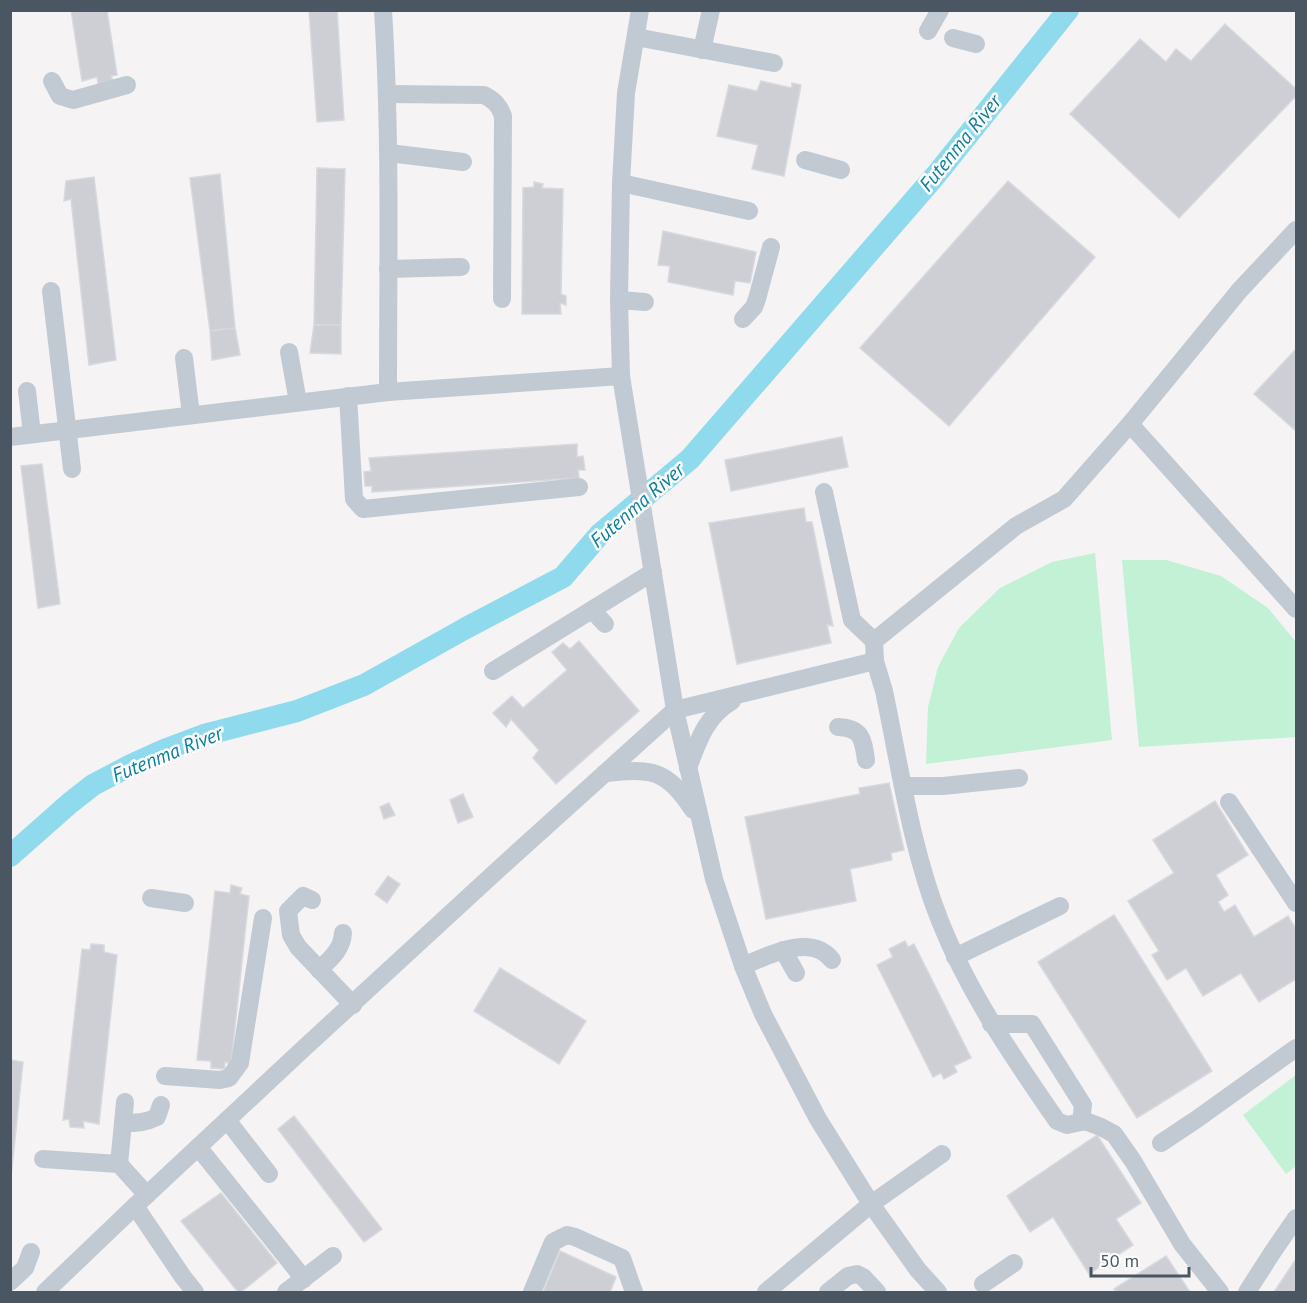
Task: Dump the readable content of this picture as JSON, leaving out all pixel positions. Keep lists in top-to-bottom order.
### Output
{
  "water": ["Futenma River"],
  "scale_bar": "50 m"
}
